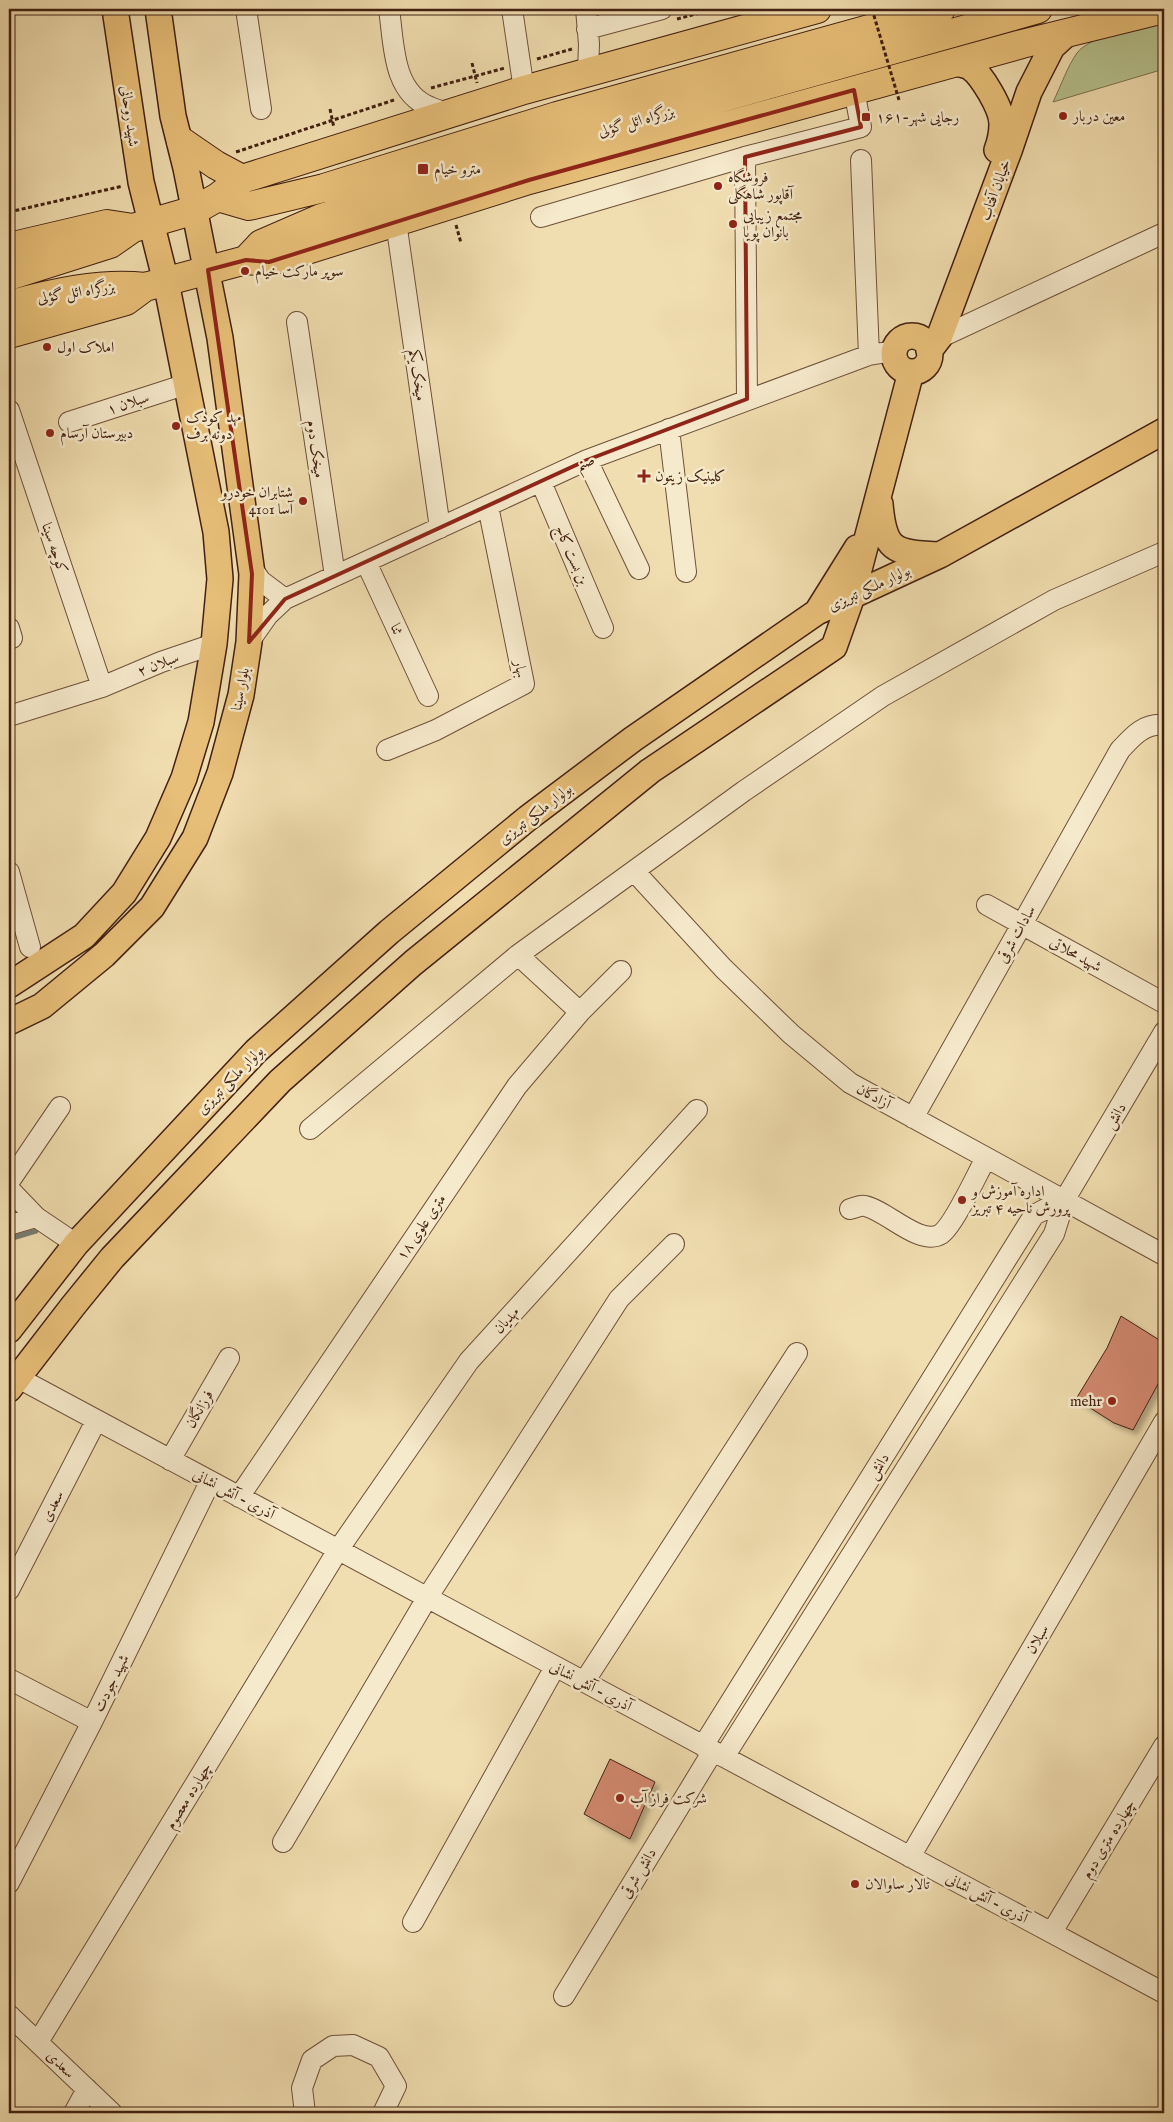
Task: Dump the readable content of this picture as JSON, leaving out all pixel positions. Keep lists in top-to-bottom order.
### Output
{
  "streets": {
    "highway": ["بزرگراه ائل گؤلی"],
    "main road": [
      "شهید روحانی",
      "خیابان آفتاب",
      "بولوار ملکی تبریزی",
      "بلوار سینا"
    ],
    "street": [
      "میخک یکم",
      "سبلان ۱",
      "میخک دوم",
      "صنم",
      "کوچه سینا",
      "بن بست کاج",
      "ثنا",
      "سبلان ۲",
      "بهار",
      "سادات شرقی",
      "شهید محلاتی",
      "آزادگان",
      "دانش",
      "۱۸ متری علوی",
      "مهدیان",
      "فرزانگان",
      "آذرى - آتش نشانى",
      "سعدی",
      "سبلان",
      "شهید جودت",
      "چهارده معصوم",
      "چهارده متری دوم",
      "دانش شرقی"
    ]
  },
  "crossings": [
    ["شهید روحانی", "بزرگراه ائل گؤلی"],
    ["خیابان آفتاب", "صنم"],
    ["میخک یکم", "صنم"],
    ["میخک دوم", "صنم"],
    ["صنم", "بن بست کاج"],
    ["صنم", "ثنا"],
    ["صنم", "بهار"],
    ["صنم", "بلوار سینا"],
    ["کوچه سینا", "سبلان ۲"],
    ["سادات شرقی", "شهید محلاتی"],
    ["سادات شرقی", "آزادگان"],
    ["آزادگان", "دانش"],
    ["دانش", "آذرى - آتش نشانى"],
    ["دانش", "دانش شرقی"],
    ["۱۸ متری علوی", "آذرى - آتش نشانى"],
    ["مهدیان", "آذرى - آتش نشانى"],
    ["مهدیان", "چهارده معصوم"],
    ["فرزانگان", "آذرى - آتش نشانى"],
    ["آذرى - آتش نشانى", "سعدی"],
    ["آذرى - آتش نشانى", "سبلان"],
    ["آذرى - آتش نشانى", "شهید جودت"],
    ["آذرى - آتش نشانى", "چهارده معصوم"],
    ["آذرى - آتش نشانى", "چهارده متری دوم"],
    ["آذرى - آتش نشانى", "دانش شرقی"],
    ["سعدی", "چهارده معصوم"]
  ],
  "places": {
    "other": [
      "معین دربار",
      "فروشگاه آقاپور شاهگلی",
      "مجتمع زیبایی بانوان پویا",
      "سوپر مارکت خیام",
      "املاک اول",
      "مهد کودک دونه برف",
      "دبیرستان آرسام",
      "شتابران خودرو 4101 آسا",
      "اداره آموزش و پرورش ناحیه ۴ تبریز",
      "mehr",
      "شرکت فراز آب",
      "تالار ساوالان"
    ],
    "transit": ["۱۶۱-رجایی شهر", "مترو خیام"],
    "health": ["کلینیک زیتون"]
  }
}
